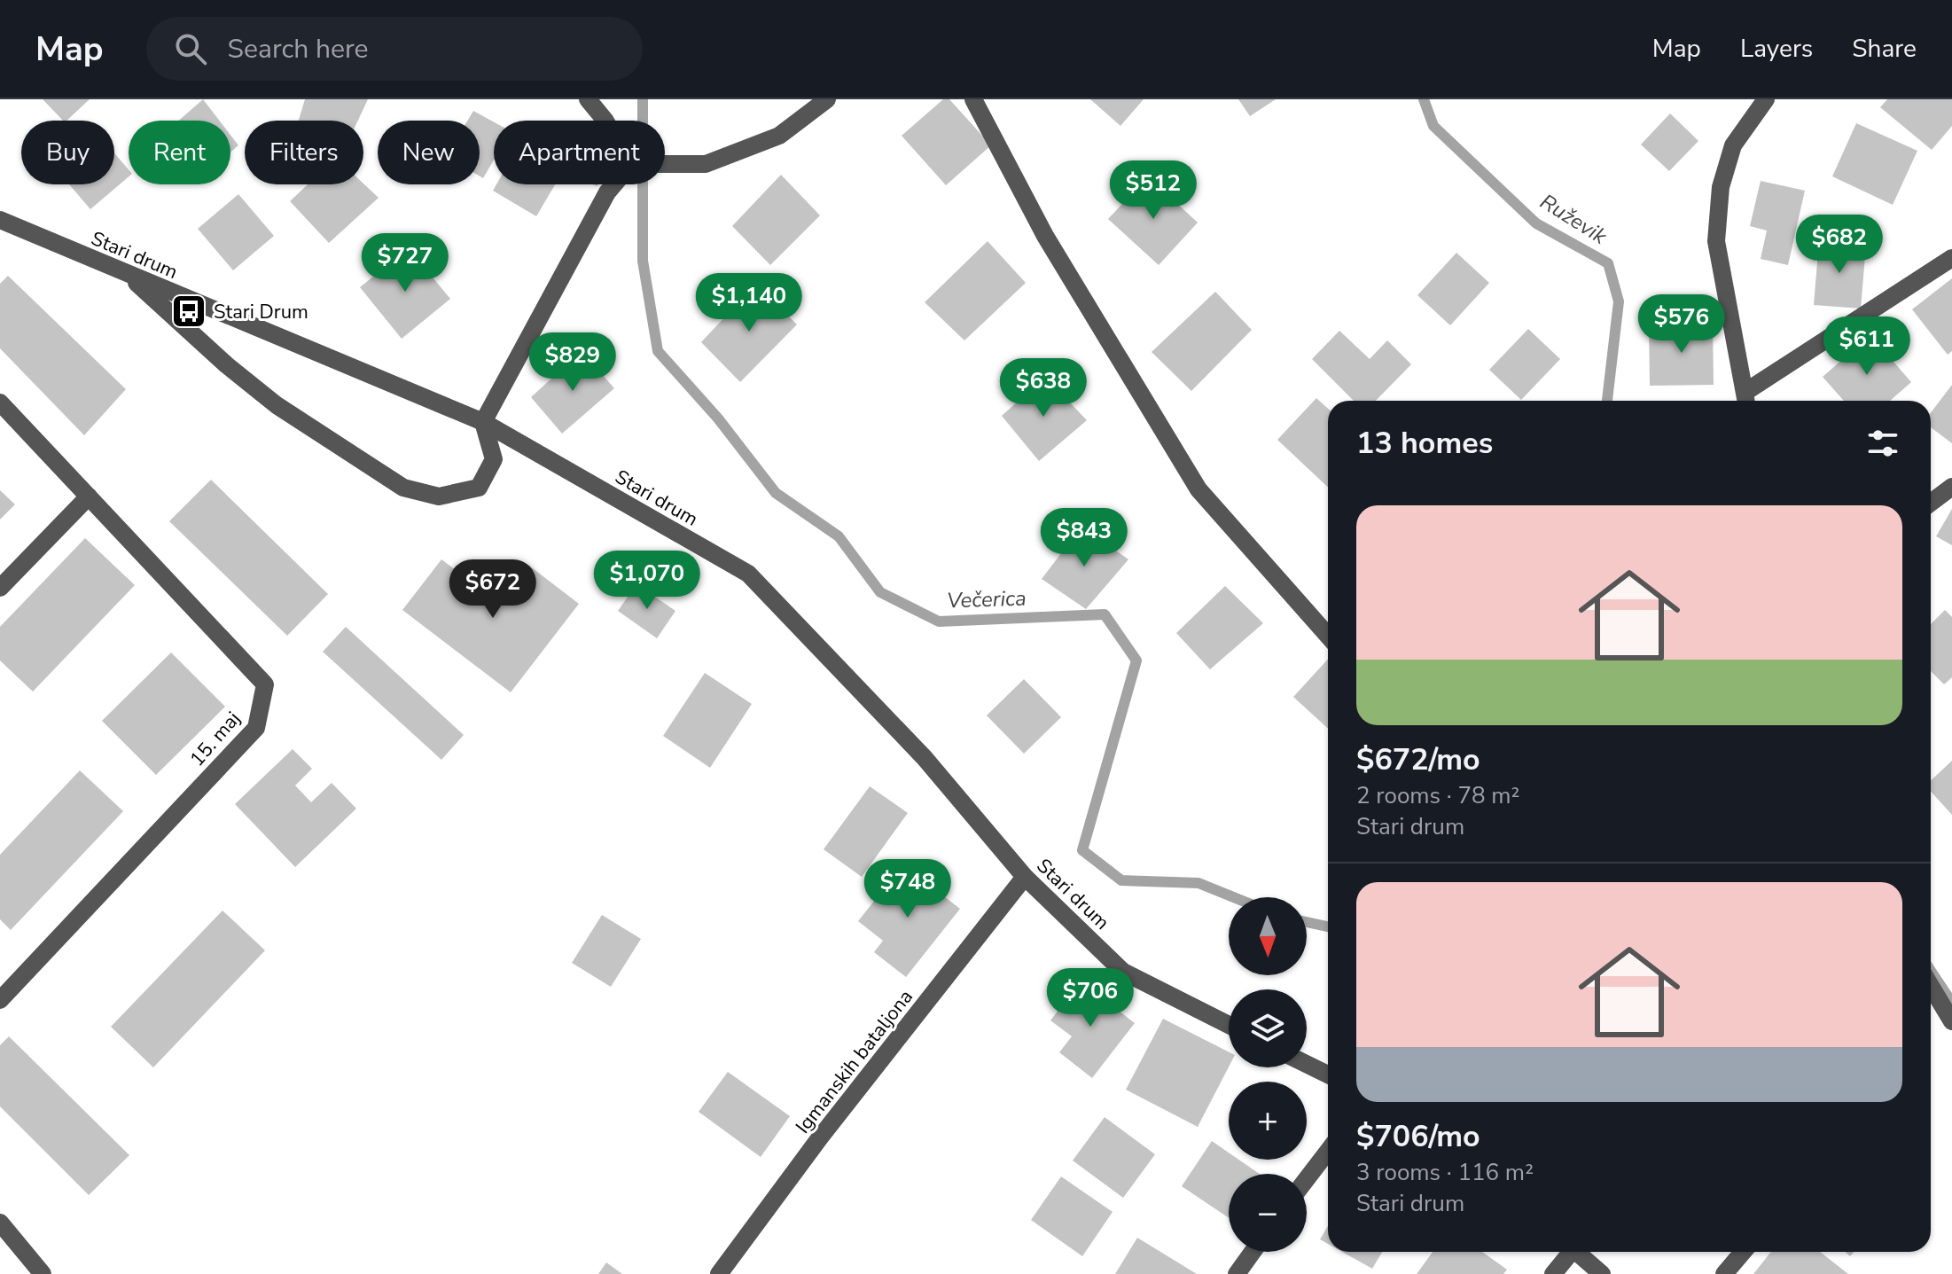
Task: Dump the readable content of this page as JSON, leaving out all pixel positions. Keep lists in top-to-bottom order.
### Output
{
  "streets": {
    "street": ["Stari drum", "15. maj", "Igmanskih bataljona"]
  },
  "crossings": [
    ["Stari drum", "Igmanskih bataljona"]
  ],
  "water": ["Ruževik", "Večerica"],
  "places": {
    "bus stop": ["Stari Drum"]
  },
  "north": "bottom",
  "page": {
    "header": "Map",
    "search": "Search here",
    "nav": ["Map", "Layers", "Share"],
    "chip": [
      "Buy",
      "Rent",
      "Filters",
      "New",
      "Apartment"
    ],
    "price": [
      "$512",
      "$682",
      "$727",
      "$1,140",
      "$576",
      "$611",
      "$829",
      "$638",
      "$843",
      "$1,070",
      "$672",
      "$748",
      "$706"
    ],
    "heading": "13 homes",
    "list": [
      {
        "name": "$672/mo",
        "note": "2 rooms · 78 m² · Stari drum"
      },
      {
        "name": "$706/mo",
        "note": "3 rooms · 116 m² · Stari drum"
      }
    ],
    "map_buttons": ["+", "−"]
  }
}
